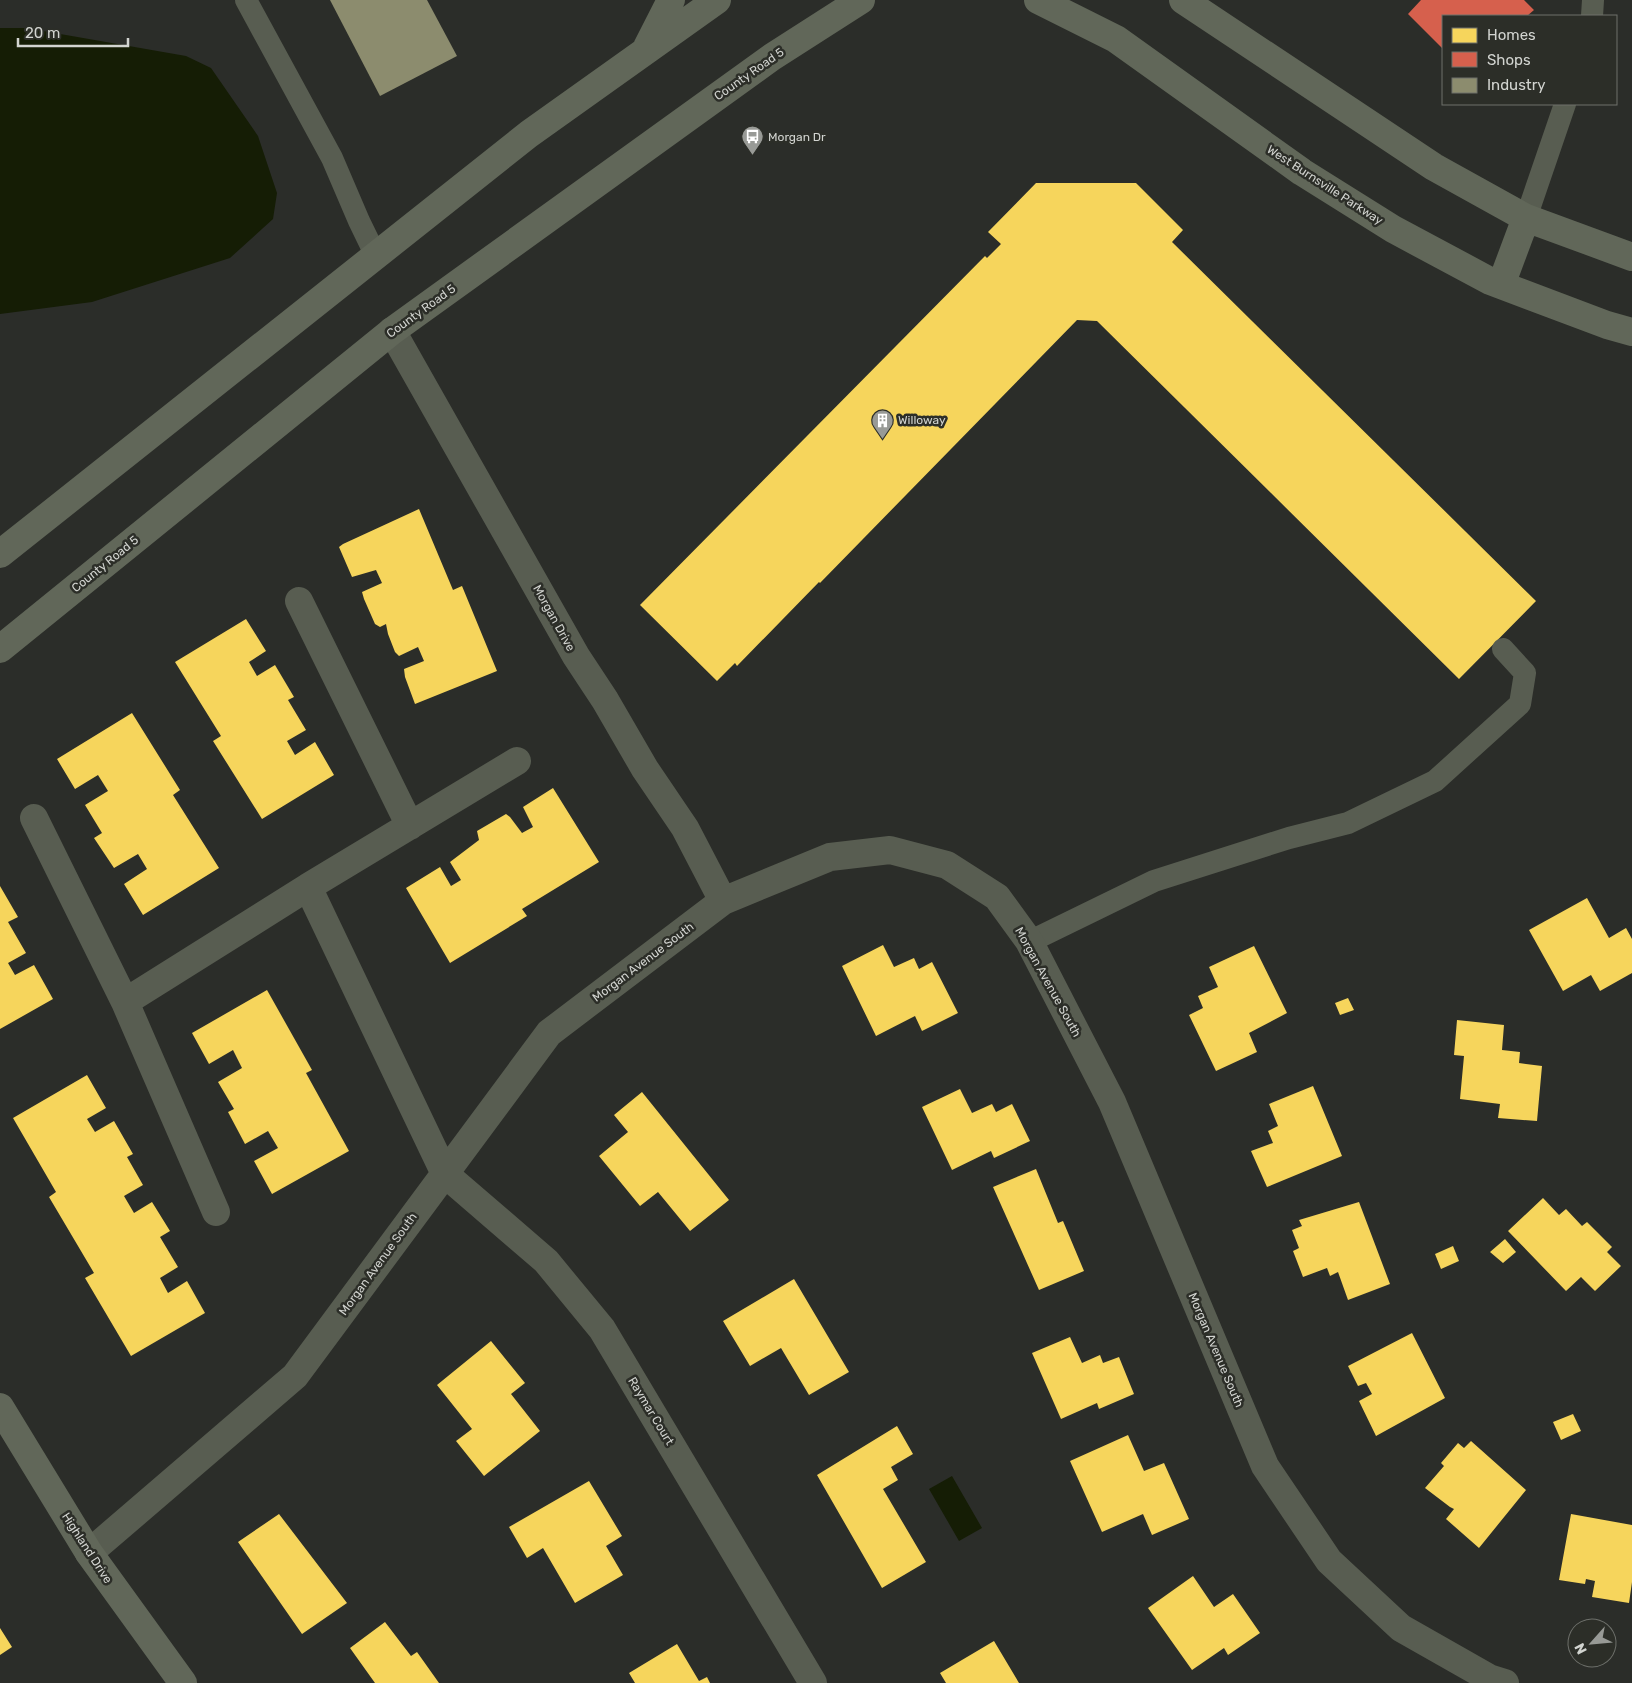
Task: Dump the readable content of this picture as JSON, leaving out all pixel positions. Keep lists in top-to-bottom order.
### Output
{
  "streets": {
    "main road": ["County Road 5", "West Burnsville Parkway", "Highland Drive"],
    "street": ["Morgan Drive", "Morgan Avenue South", "Raymar Court"]
  },
  "crossings": [
    ["County Road 5", "Morgan Drive"],
    ["Morgan Drive", "Morgan Avenue South"],
    ["Morgan Avenue South", "Raymar Court"],
    ["Morgan Avenue South", "Highland Drive"]
  ],
  "places": {
    "bus stop": ["Morgan Dr"],
    "building": ["Willoway"]
  },
  "legend": ["Homes", "Shops", "Industry"],
  "scale_bar": "20 m",
  "north": "bottom left"
}
